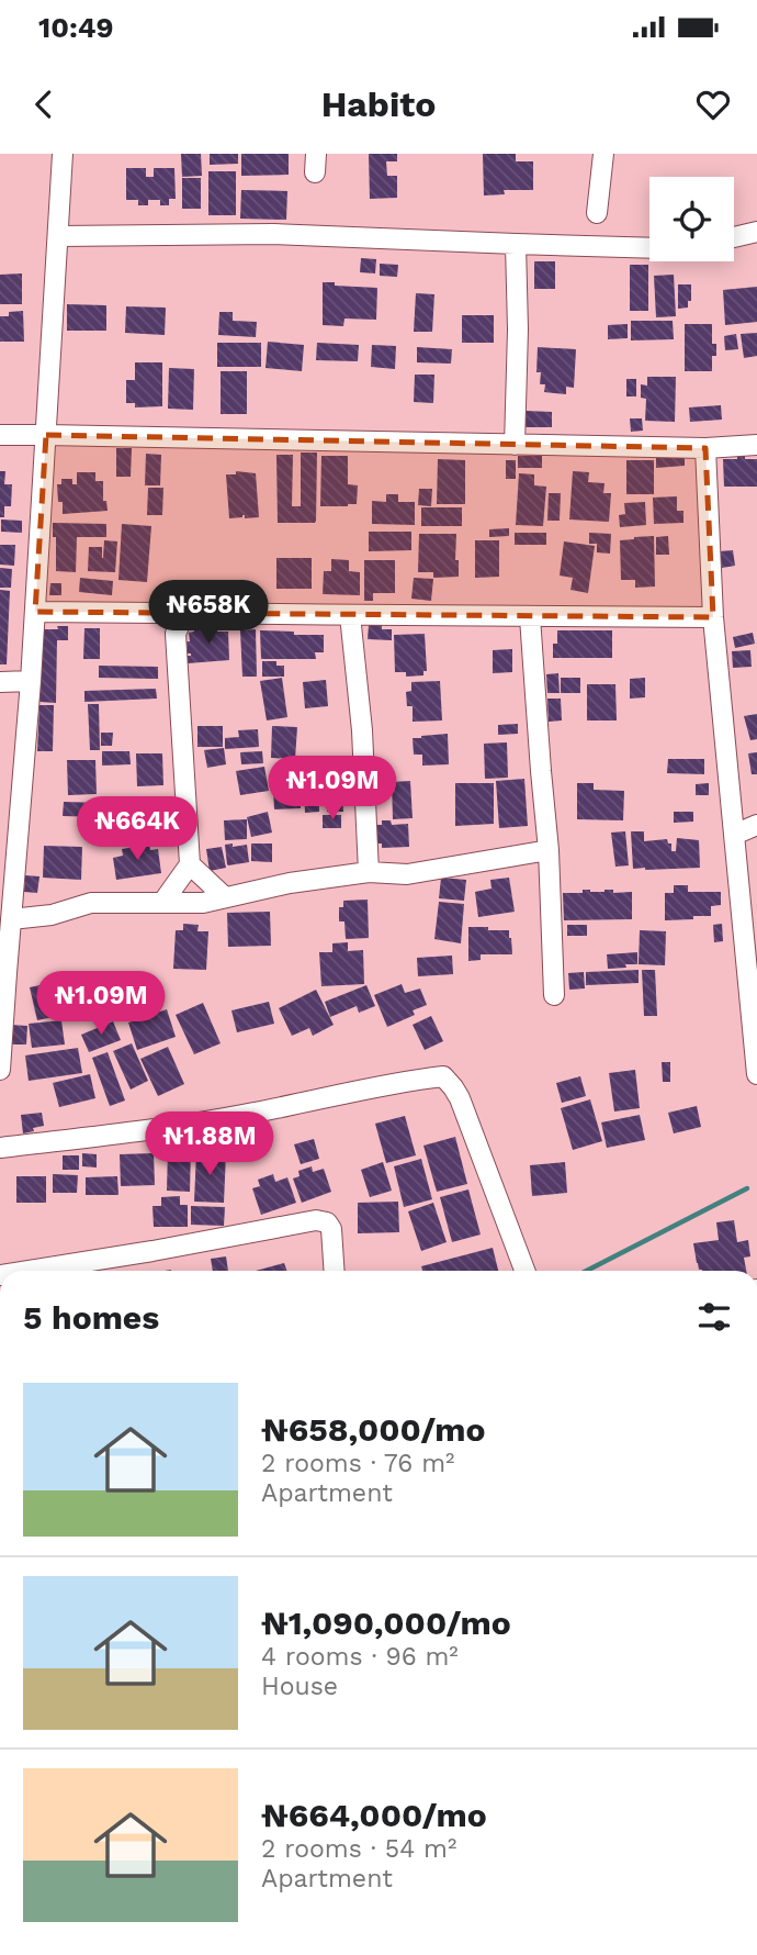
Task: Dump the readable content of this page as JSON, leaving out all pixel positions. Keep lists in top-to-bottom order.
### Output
{
  "page": {
    "status": "10:49",
    "header": "Habito",
    "price": [
      "₦658K",
      "₦1.09M",
      "₦664K",
      "₦1.09M",
      "₦1.88M"
    ],
    "heading": "5 homes",
    "list": [
      {
        "name": "₦658,000/mo",
        "note": "2 rooms · 76 m² · Apartment"
      },
      {
        "name": "₦1,090,000/mo",
        "note": "4 rooms · 96 m² · House"
      },
      {
        "name": "₦664,000/mo",
        "note": "2 rooms · 54 m² · Apartment"
      }
    ]
  }
}
